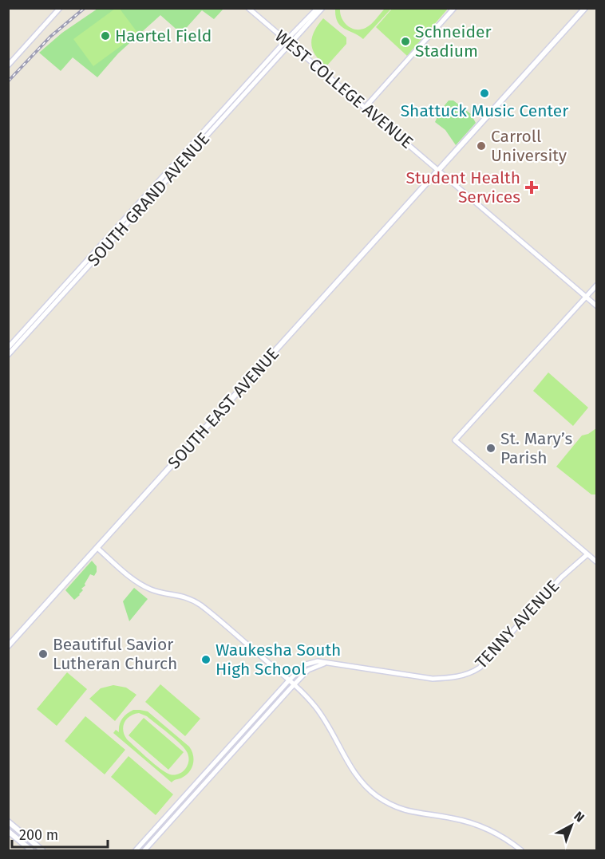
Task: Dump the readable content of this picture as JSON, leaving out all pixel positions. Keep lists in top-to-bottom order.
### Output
{
  "streets": {
    "main road": ["SOUTH EAST AVENUE"],
    "street": ["WEST COLLEGE AVENUE", "SOUTH GRAND AVENUE", "TENNY AVENUE"]
  },
  "crossings": [
    ["WEST COLLEGE AVENUE", "SOUTH GRAND AVENUE"],
    ["WEST COLLEGE AVENUE", "SOUTH EAST AVENUE"]
  ],
  "places": {
    "other": [
      "Haertel Field",
      "Schneider Stadium",
      "Shattuck Music Center",
      "Carroll University",
      "St. Mary’s Parish",
      "Beautiful Savior Lutheran Church",
      "Waukesha South High School"
    ],
    "health": ["Student Health Services"]
  },
  "scale_bar": "200 m",
  "north": "top right"
}
